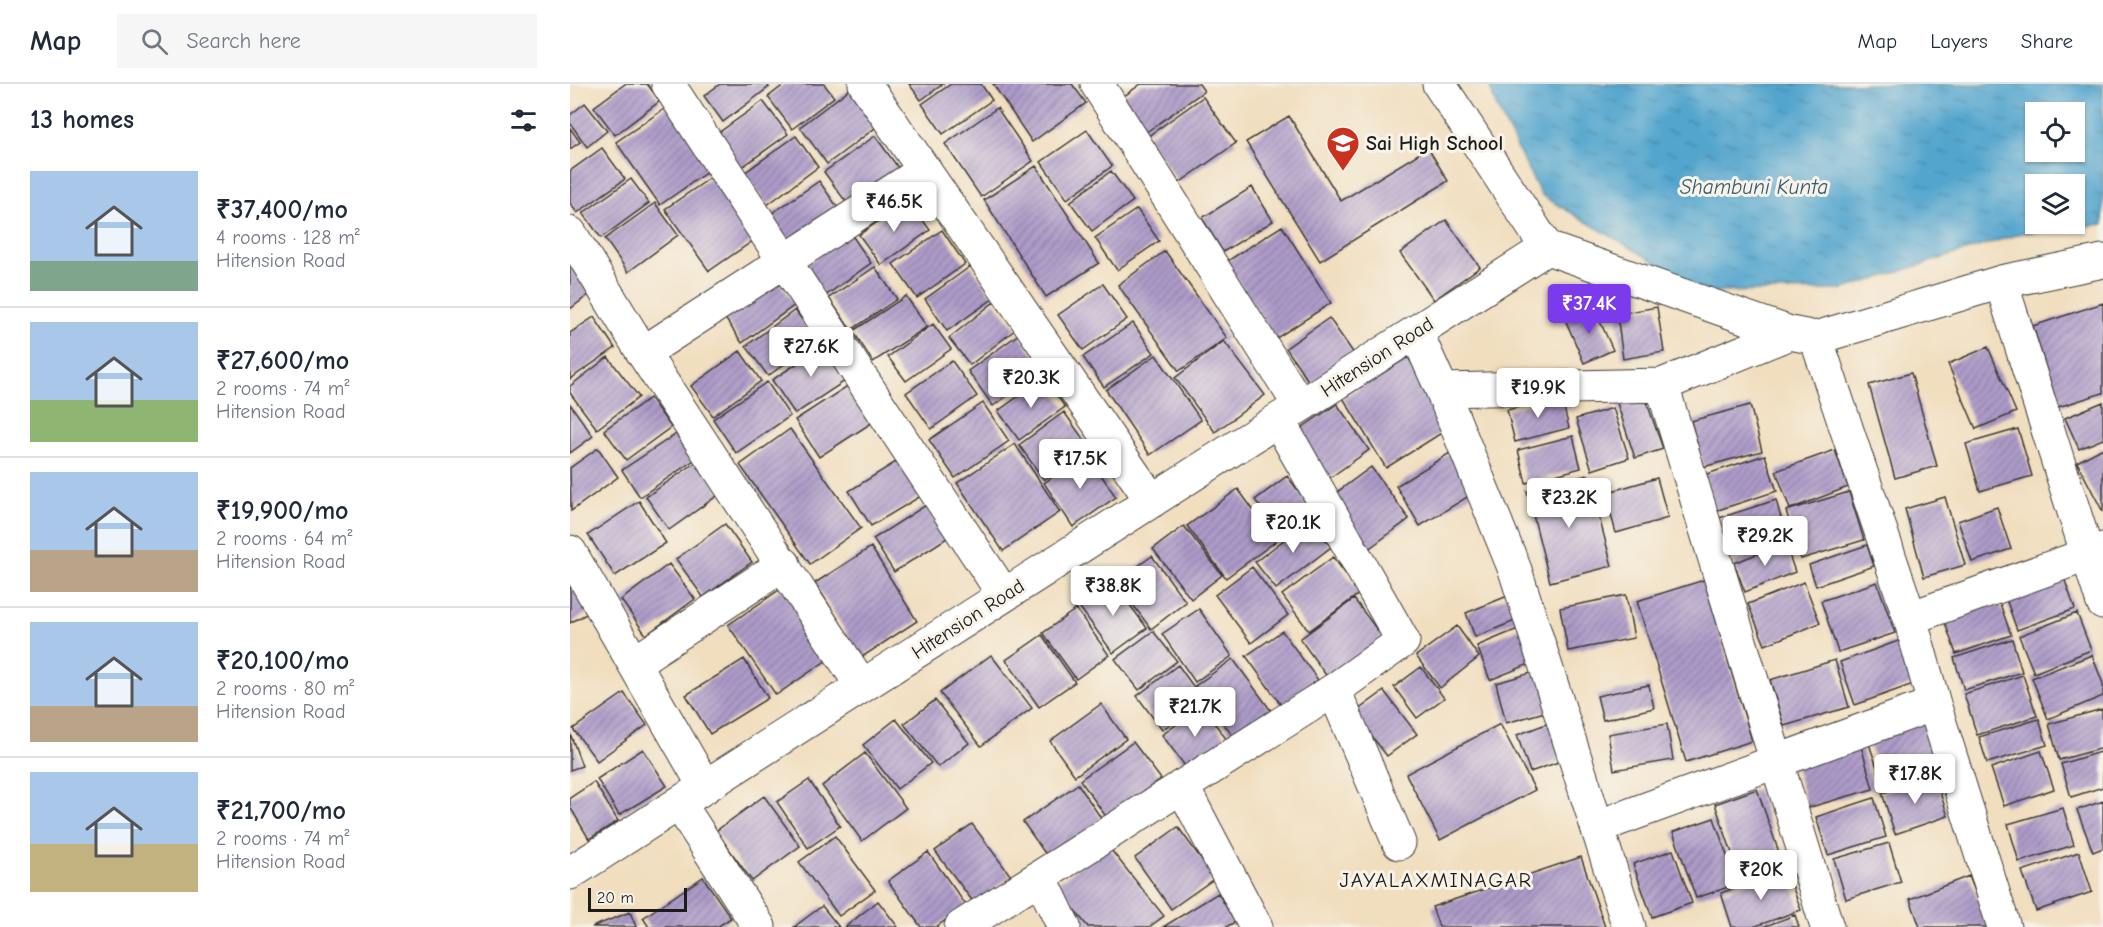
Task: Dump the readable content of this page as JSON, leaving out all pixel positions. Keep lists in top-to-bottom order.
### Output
{
  "streets": {
    "street": ["Hitension Road"]
  },
  "districts": ["JAYALAXMINAGAR"],
  "water": ["Shambuni Kunta"],
  "places": {
    "school or university": ["Sai High School"]
  },
  "scale_bar": "20 m",
  "page": {
    "header": "Map",
    "search": "Search here",
    "nav": ["Map", "Layers", "Share"],
    "heading": "13 homes",
    "list": [
      {
        "name": "₹37,400/mo",
        "note": "4 rooms · 128 m² · Hitension Road"
      },
      {
        "name": "₹27,600/mo",
        "note": "2 rooms · 74 m² · Hitension Road"
      },
      {
        "name": "₹19,900/mo",
        "note": "2 rooms · 64 m² · Hitension Road"
      },
      {
        "name": "₹20,100/mo",
        "note": "2 rooms · 80 m² · Hitension Road"
      },
      {
        "name": "₹21,700/mo",
        "note": "2 rooms · 74 m² · Hitension Road"
      }
    ],
    "price": [
      "₹46.5K",
      "₹37.4K",
      "₹27.6K",
      "₹20.3K",
      "₹19.9K",
      "₹17.5K",
      "₹23.2K",
      "₹20.1K",
      "₹29.2K",
      "₹38.8K",
      "₹21.7K",
      "₹17.8K",
      "₹20K"
    ],
    "scale": "20 m"
  }
}
